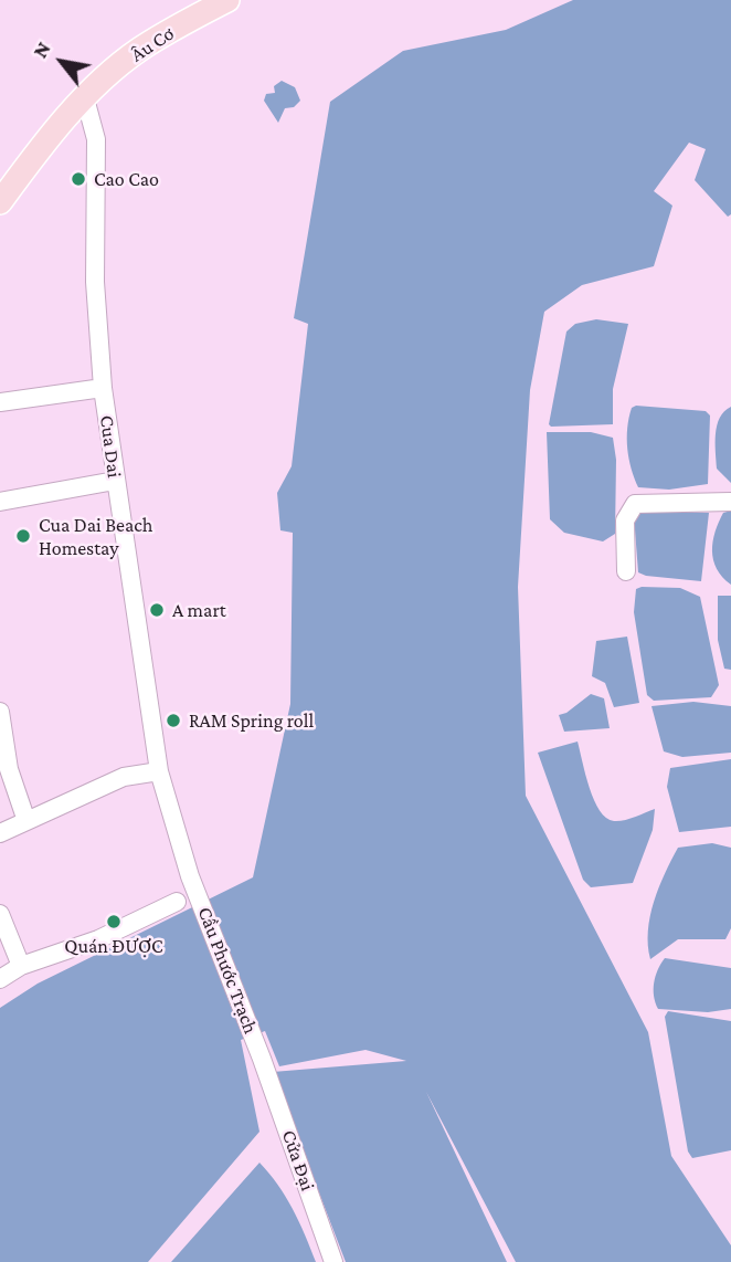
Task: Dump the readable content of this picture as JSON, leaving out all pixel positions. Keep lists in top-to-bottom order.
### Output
{
  "streets": {
    "main road": ["Âu Cơ"],
    "street": ["Cua Dai", "Cầu Phước Trạch", "Cửa Đại"]
  },
  "crossings": [
    ["Âu Cơ", "Cua Dai"],
    ["Cua Dai", "Cầu Phước Trạch"],
    ["Cầu Phước Trạch", "Cửa Đại"]
  ],
  "places": [
    "Cao Cao",
    "Cua Dai Beach Homestay",
    "A mart",
    "RAM Spring roll",
    "Quán ĐƯỢC"
  ],
  "north": "top left"
}
